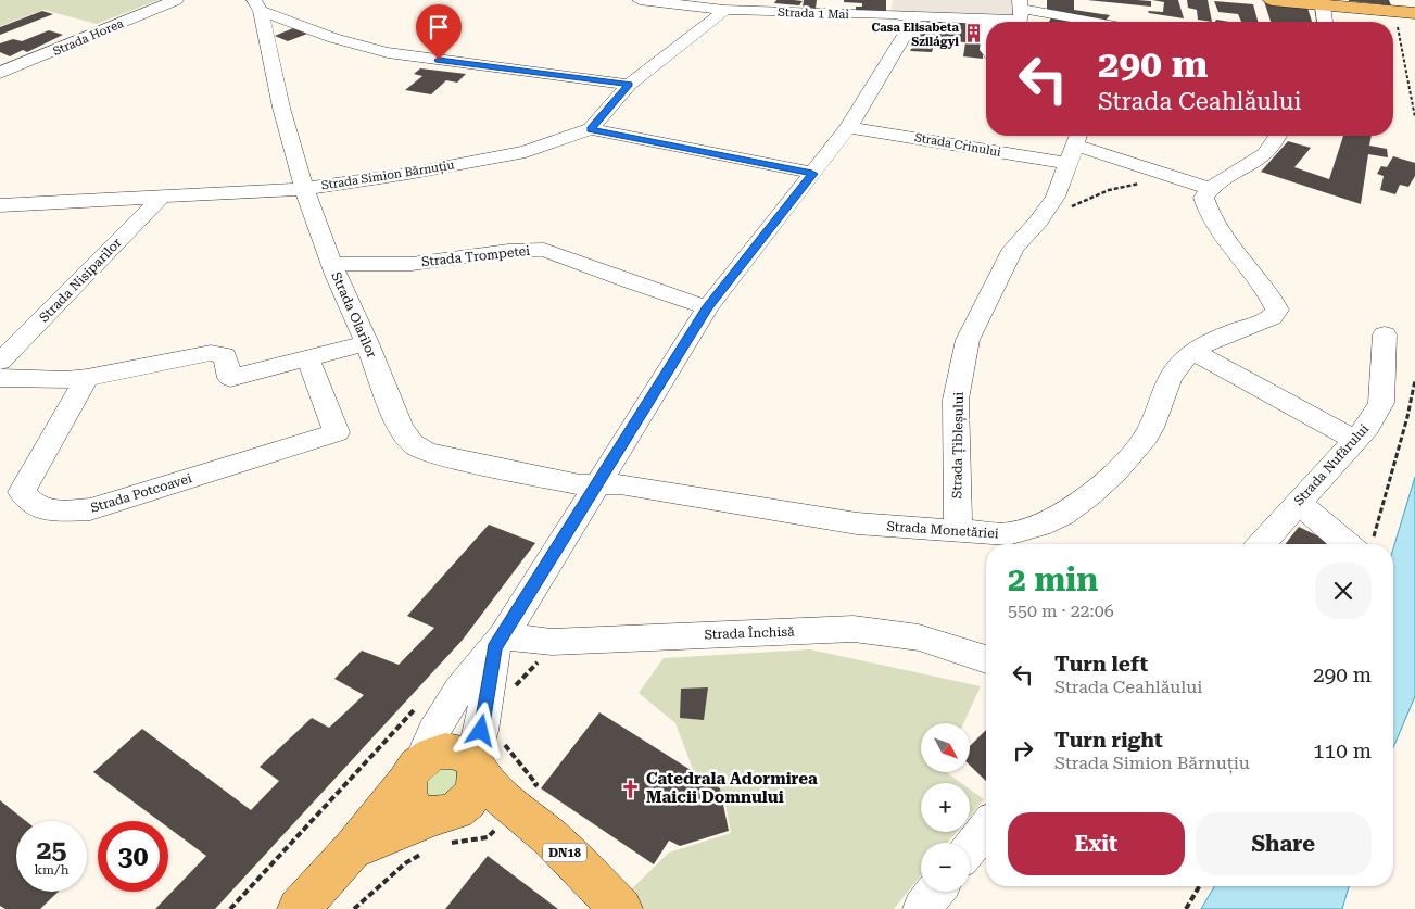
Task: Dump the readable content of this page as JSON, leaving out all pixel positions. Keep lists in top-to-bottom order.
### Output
{
  "streets": {
    "main road": ["DN18"],
    "street": [
      "Strada 1 Mai",
      "Strada Horea",
      "Strada Crinului",
      "Strada Simion Bărnuțiu",
      "Strada Trompetei",
      "Strada Nisiparilor",
      "Strada Olarilor",
      "Strada Țibleșului",
      "Strada Nufărului",
      "Strada Potcoavei",
      "Strada Monetăriei",
      "Strada Închisă"
    ]
  },
  "crossings": [
    ["Strada 1 Mai", "Strada Simion Bărnuțiu"],
    ["Strada Crinului", "Strada Țibleșului"],
    ["Strada Crinului", "Strada Monetăriei"],
    ["Strada Simion Bărnuțiu", "Strada Nisiparilor"],
    ["Strada Simion Bărnuțiu", "Strada Olarilor"],
    ["Strada Trompetei", "Strada Olarilor"],
    ["Strada Olarilor", "Strada Monetăriei"],
    ["Strada Țibleșului", "Strada Monetăriei"]
  ],
  "places": {
    "building": ["Casa Elisabeta Szilágyi"],
    "church": ["Catedrala Adormirea Maicii Domnului"]
  },
  "north": "bottom right",
  "page": {
    "turn": ["290 m", "Strada Ceahlăului"],
    "heading": ["2 min", "550 m · 22:06"],
    "list": [
      {
        "name": "Turn left",
        "note": "Strada Ceahlăului",
        "value": "290 m"
      },
      {
        "name": "Turn right",
        "note": "Strada Simion Bărnuțiu",
        "value": "110 m"
      }
    ],
    "map_buttons": ["+", "−"],
    "buttons": ["Exit", "Share"],
    "speed": "25 km/h",
    "limit": "30"
  }
}
